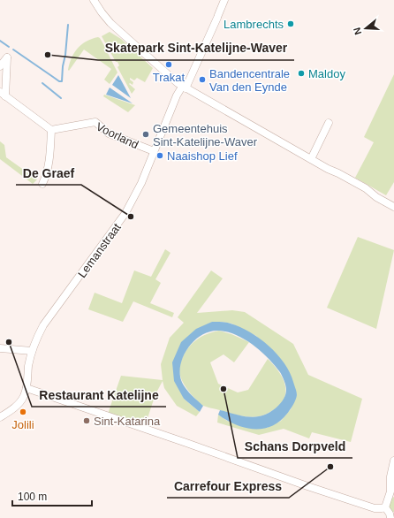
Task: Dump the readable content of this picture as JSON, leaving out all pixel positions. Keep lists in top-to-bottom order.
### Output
{
  "streets": {
    "street": ["Voorland", "Lemanstraat"]
  },
  "crossings": [
    ["Voorland", "Lemanstraat"]
  ],
  "places": [
    "Lambrechts",
    "Skatepark Sint-Katelijne-Waver",
    "Trakat",
    "Maldoy",
    "Bandencentrale Van den Eynde",
    "Gemeentehuis Sint-Katelijne-Waver",
    "Naaishop Lief",
    "De Graef",
    "Restaurant Katelijne",
    "Schans Dorpveld",
    "Jolili",
    "Sint-Katarina",
    "Carrefour Express"
  ],
  "scale_bar": "100 m",
  "north": "left"
}
